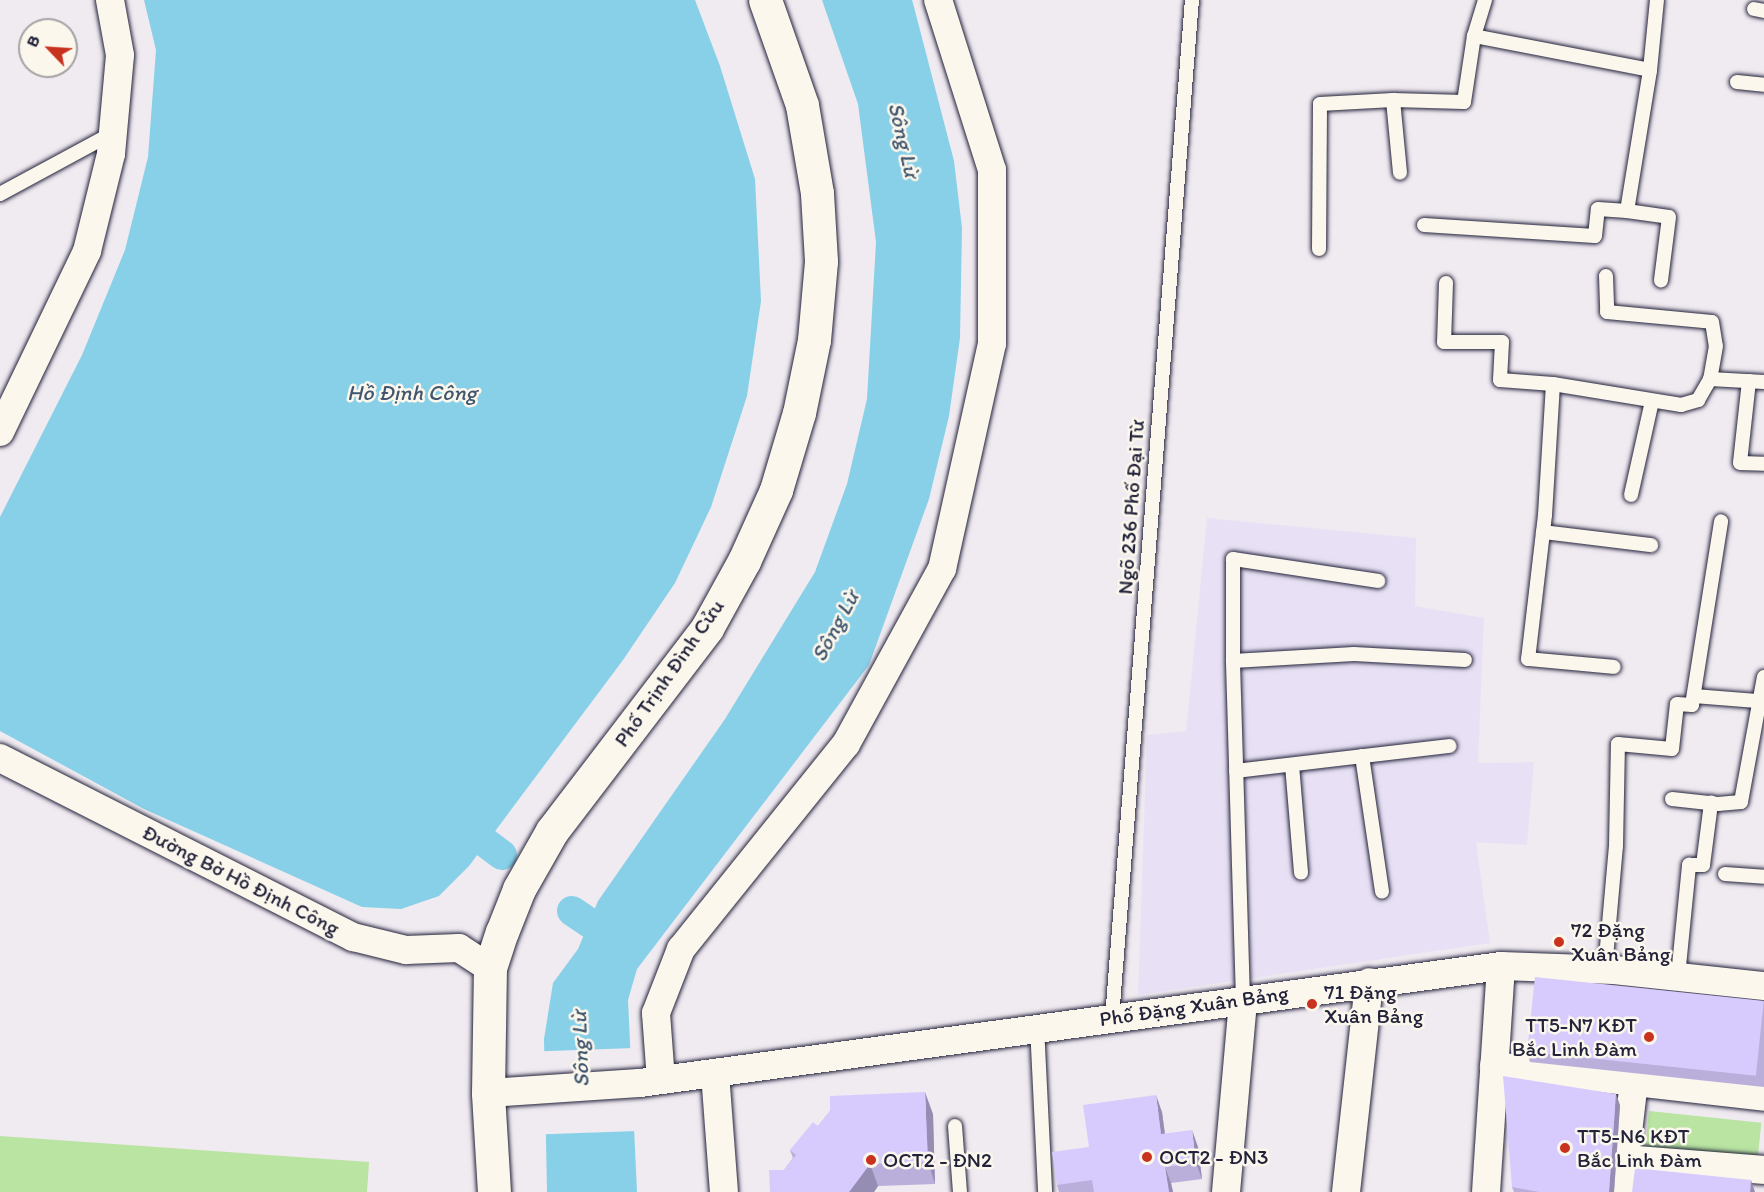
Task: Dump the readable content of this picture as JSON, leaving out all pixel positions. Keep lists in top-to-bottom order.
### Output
{
  "streets": {
    "main road": ["Phố Trịnh Đình Cửu"],
    "street": ["Đường Bờ Hồ Định Công", "Phố Đặng Xuân Bảng"],
    "lane": ["Ngõ 236 Phố Đại Từ"]
  },
  "crossings": [
    ["Ngõ 236 Phố Đại Từ", "Phố Đặng Xuân Bảng"],
    ["Phố Trịnh Đình Cửu", "Đường Bờ Hồ Định Công"],
    ["Phố Trịnh Đình Cửu", "Phố Đặng Xuân Bảng"]
  ],
  "water": ["Sông Lừ", "Hồ Định Công"],
  "places": [
    "72 Đặng Xuân Bảng",
    "71 Đặng Xuân Bảng",
    "TT5-N7 KĐT Bắc Linh Đàm",
    "TT5-N6 KĐT Bắc Linh Đàm",
    "OCT2 - ĐN3",
    "OCT2 - ĐN2"
  ],
  "north": "top left"
}
